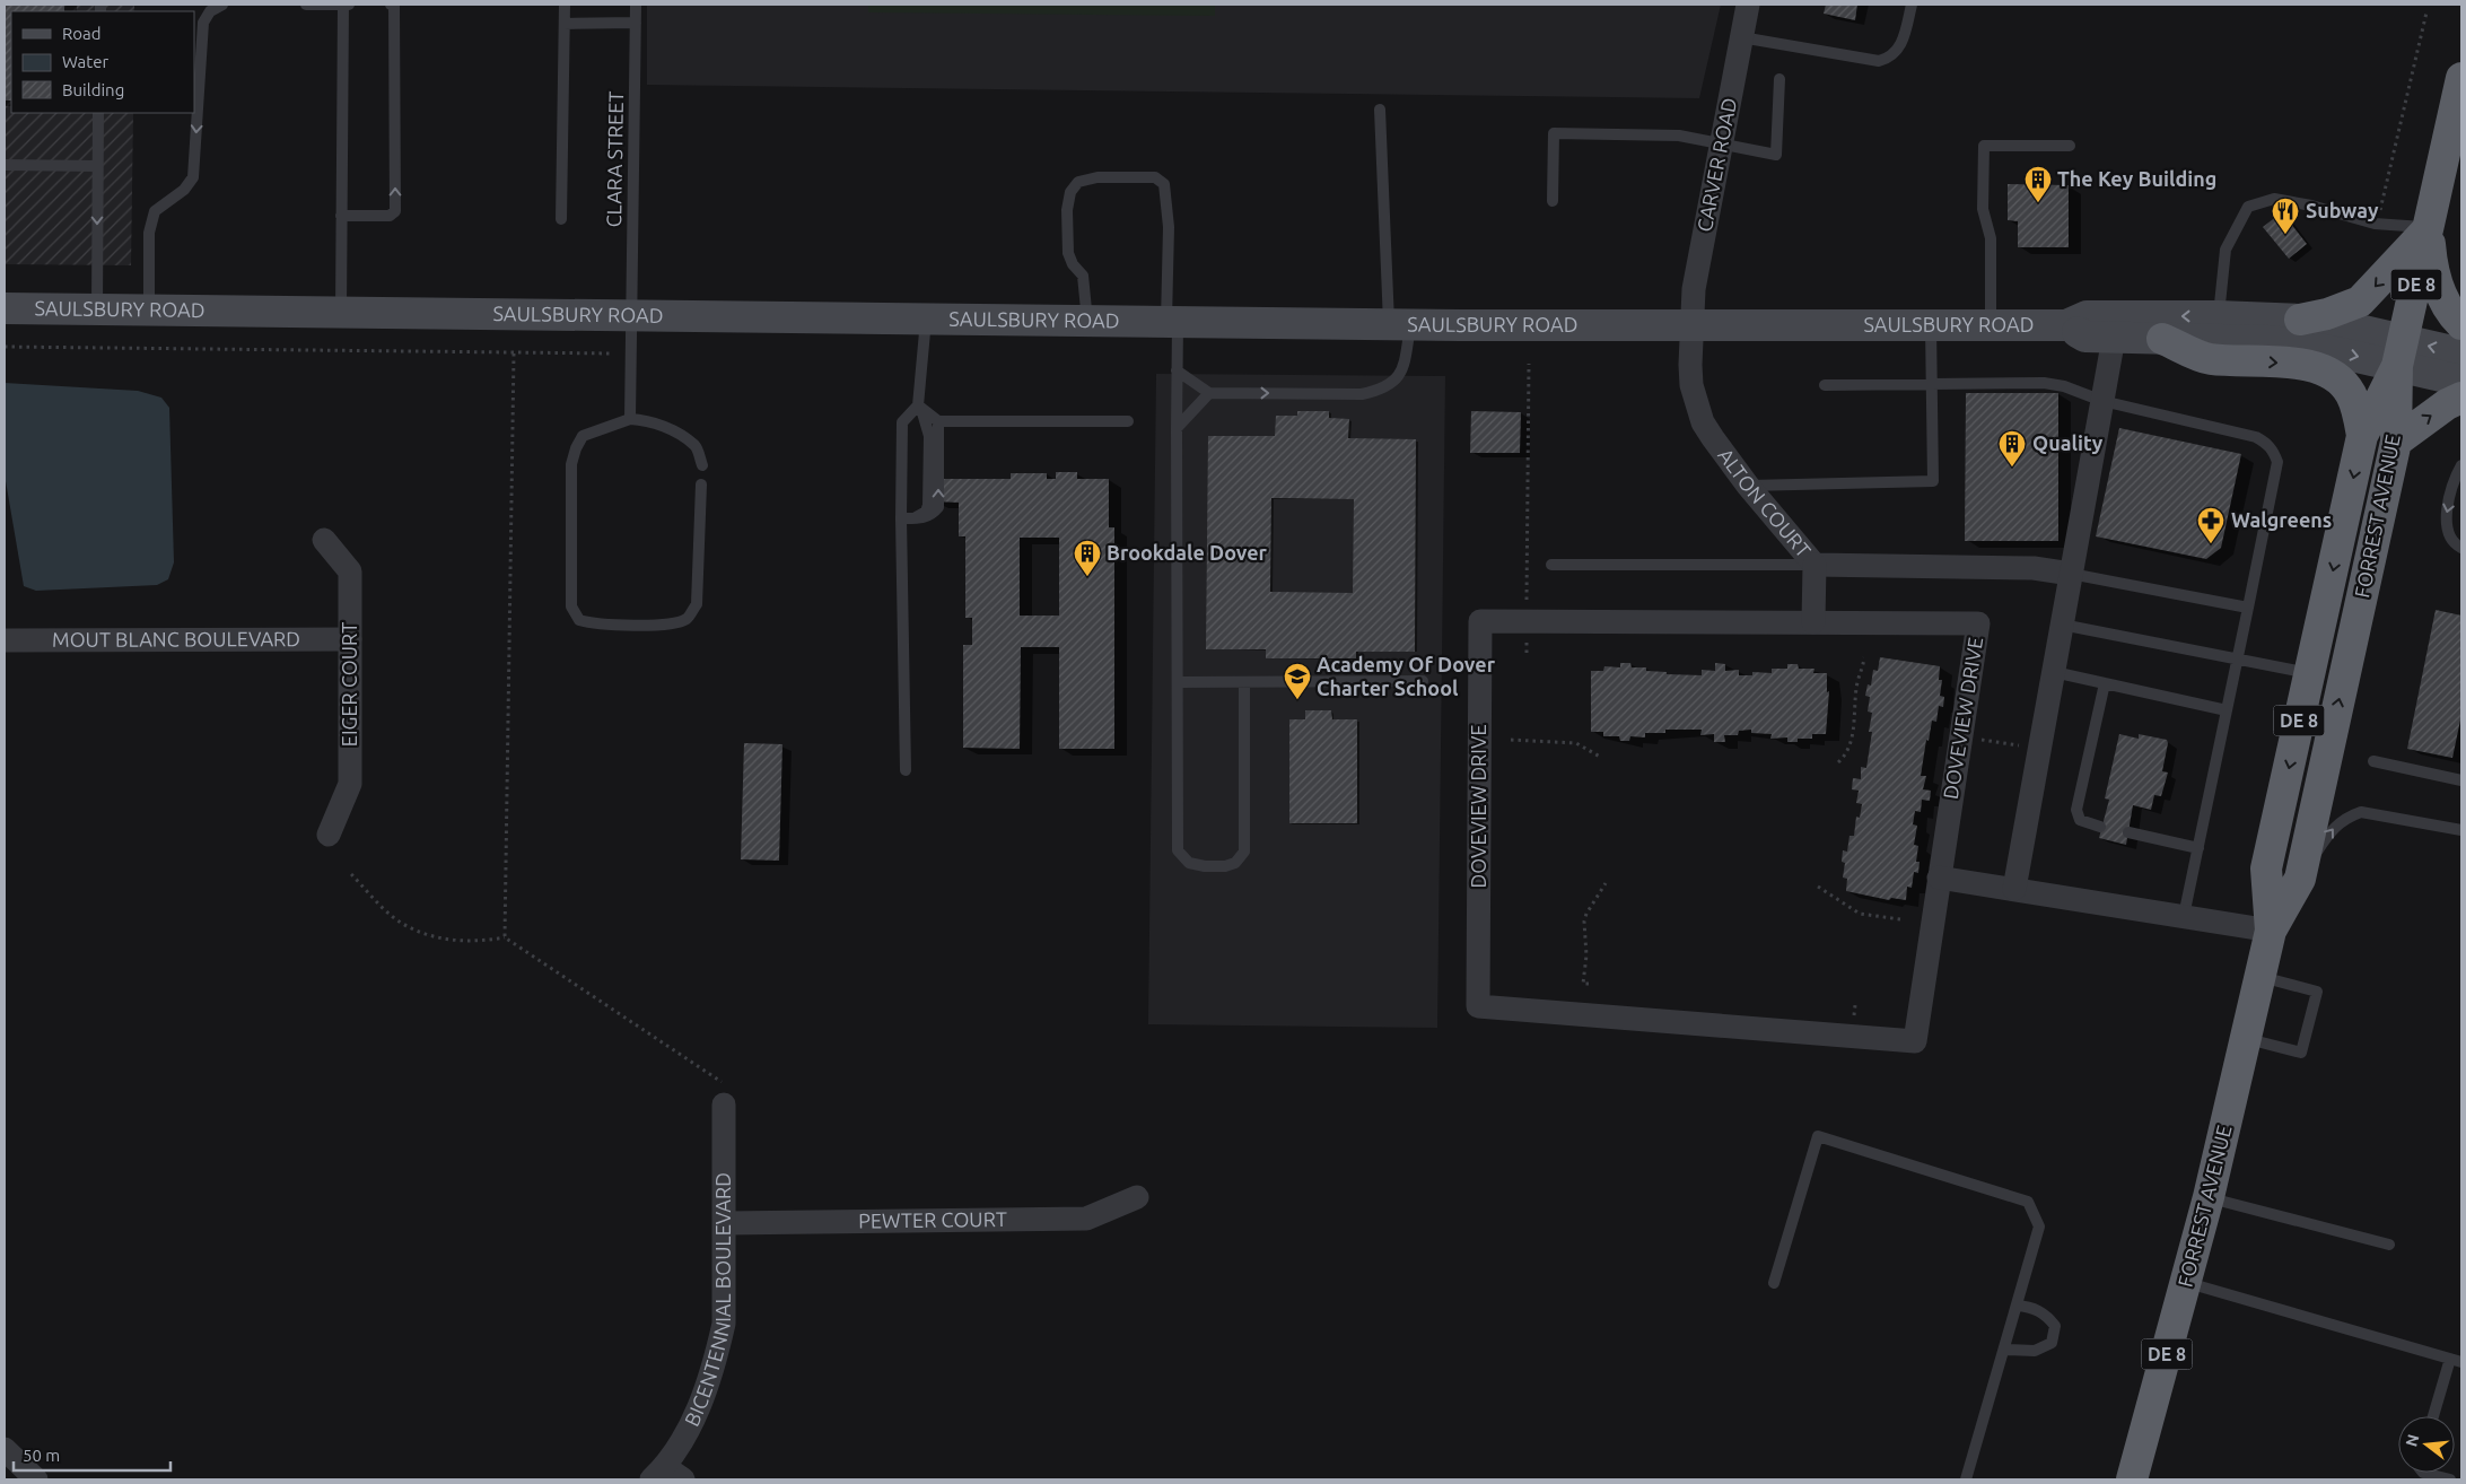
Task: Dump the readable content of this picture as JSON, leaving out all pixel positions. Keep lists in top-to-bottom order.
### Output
{
  "streets": {
    "highway": ["DE 8", "FORREST AVENUE"],
    "main road": ["SAULSBURY ROAD"],
    "street": [
      "CARVER ROAD",
      "ALTON COURT",
      "MOUT BLANC BOULEVARD",
      "EIGER COURT",
      "DOVEVIEW DRIVE",
      "PEWTER COURT",
      "BICENTENNIAL BOULEVARD"
    ],
    "lane": ["CLARA STREET"]
  },
  "crossings": [
    ["CLARA STREET", "SAULSBURY ROAD"],
    ["CARVER ROAD", "SAULSBURY ROAD"],
    ["CARVER ROAD", "ALTON COURT"],
    ["DE 8", "SAULSBURY ROAD"],
    ["DE 8", "FORREST AVENUE"],
    ["SAULSBURY ROAD", "ALTON COURT"],
    ["SAULSBURY ROAD", "FORREST AVENUE"],
    ["MOUT BLANC BOULEVARD", "EIGER COURT"],
    ["PEWTER COURT", "BICENTENNIAL BOULEVARD"]
  ],
  "places": {
    "building": ["The Key Building", "Quality", "Brookdale Dover"],
    "restaurant": ["Subway"],
    "pharmacy": ["Walgreens"],
    "school or university": ["Academy Of Dover Charter School"]
  },
  "legend": ["Road", "Water", "Building"],
  "scale_bar": "50 m",
  "north": "left"
}
